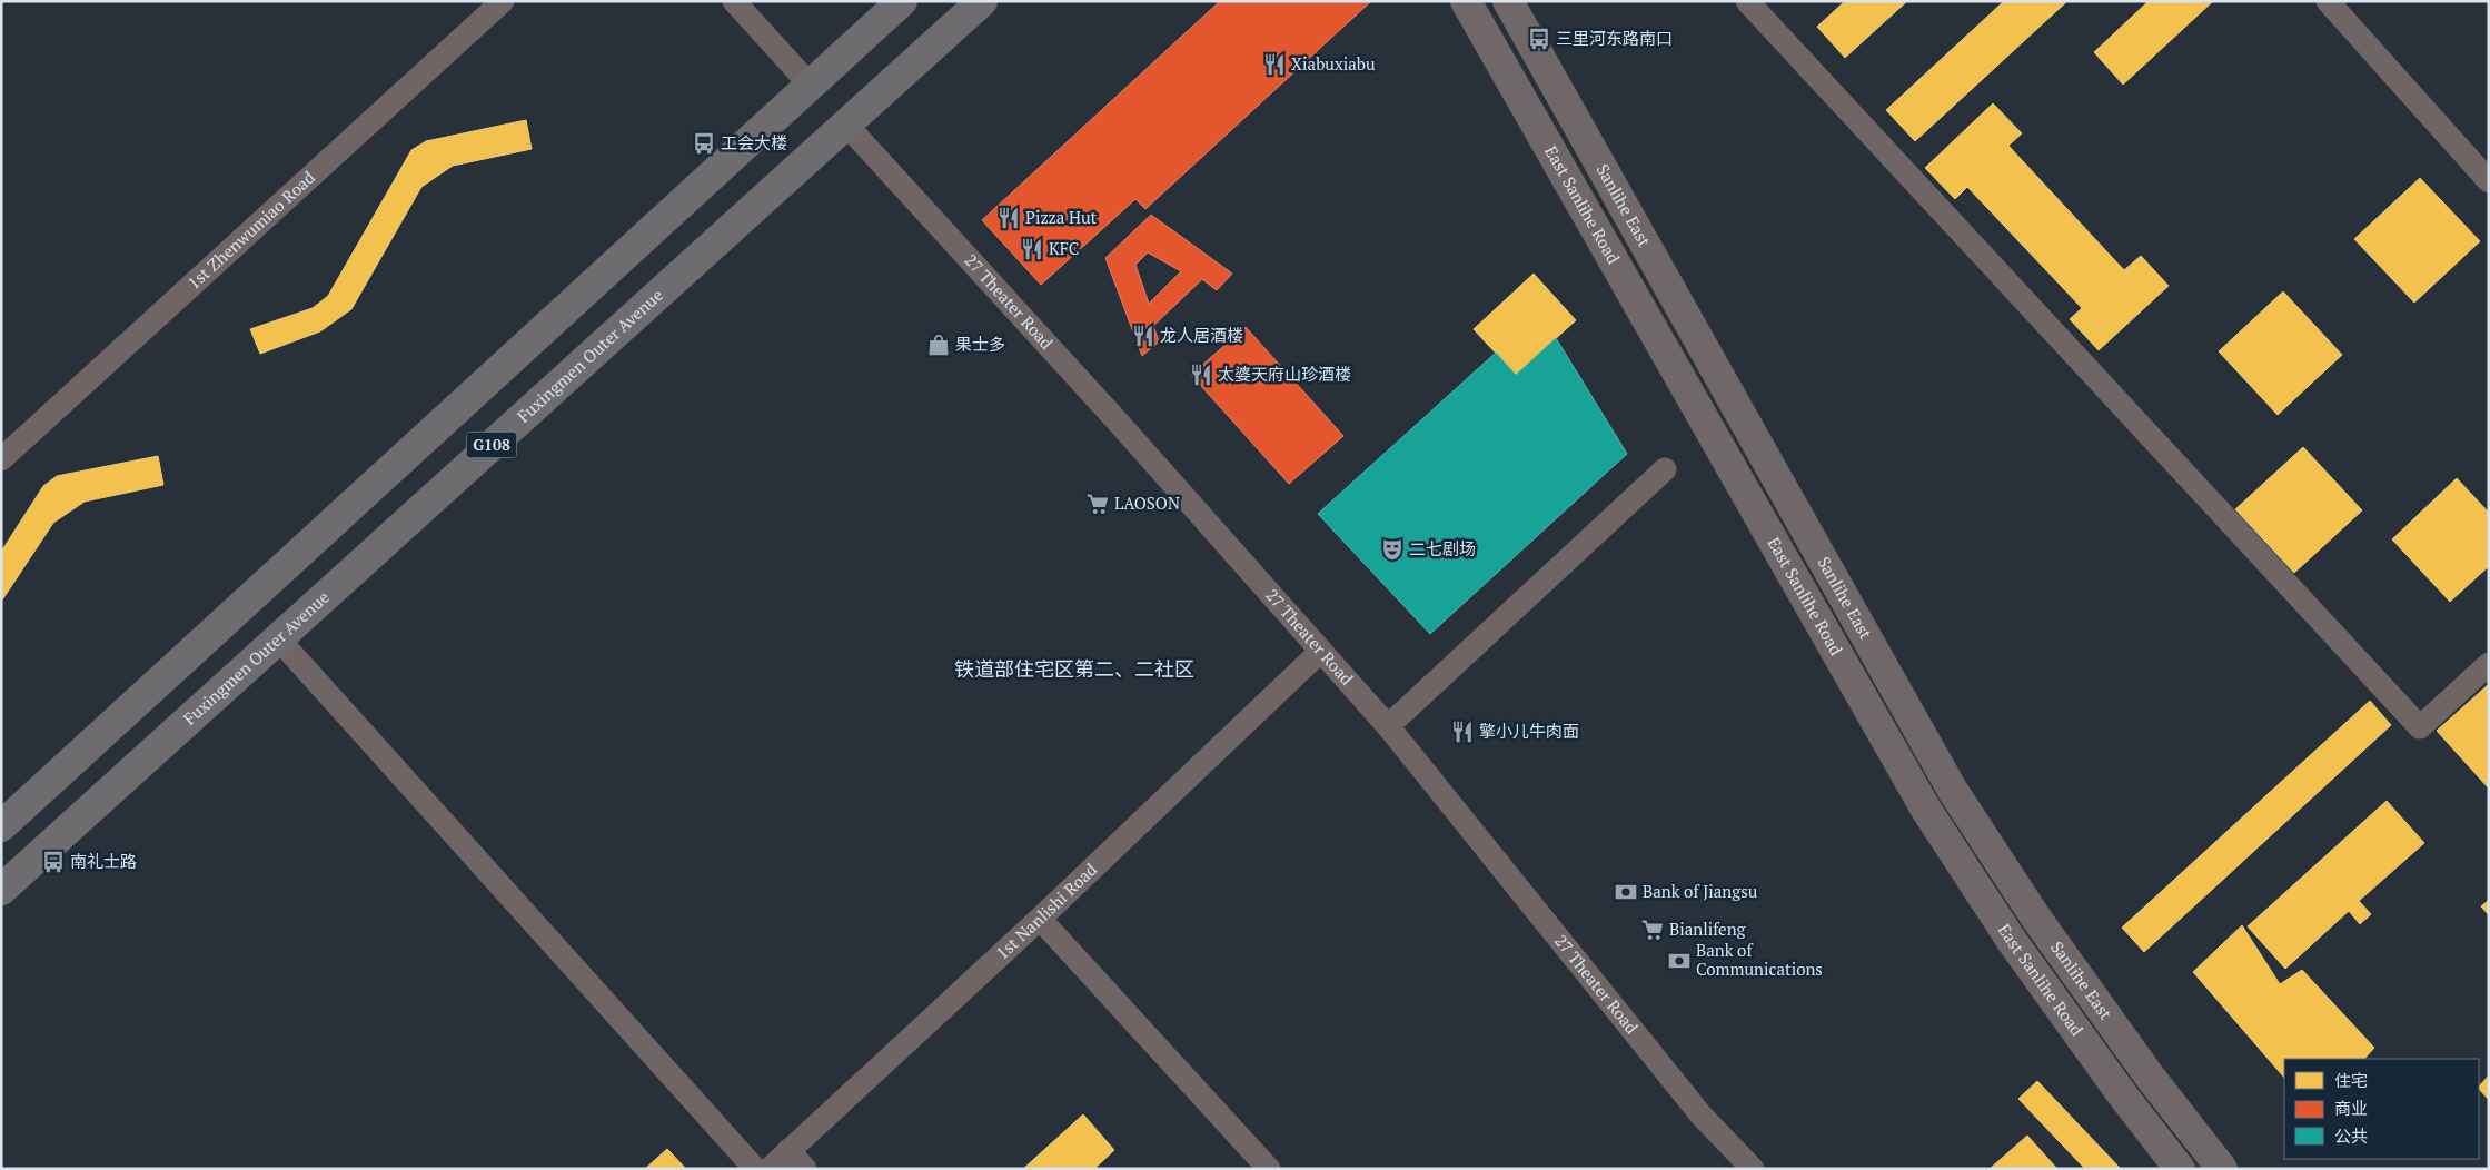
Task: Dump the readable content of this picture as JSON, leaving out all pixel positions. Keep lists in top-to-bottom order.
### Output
{
  "streets": {
    "highway": ["Fuxingmen Outer Avenue", "G108"],
    "main road": ["East Sanlihe Road", "Sanlihe East"],
    "street": ["1st Zhenwumiao Road", "27 Theater Road", "1st Nanlishi Road"]
  },
  "crossings": [
    ["27 Theater Road", "Fuxingmen Outer Avenue"],
    ["27 Theater Road", "1st Nanlishi Road"]
  ],
  "districts": ["铁道部住宅区第二、二社区"],
  "places": {
    "bus stop": ["三里河东路南口", "工会大楼", "南礼士路"],
    "restaurant": [
      "Xiabuxiabu",
      "Pizza Hut",
      "KFC",
      "龙人居酒楼",
      "太婆天府山珍酒楼",
      "擎小儿牛肉面"
    ],
    "shop": ["果士多"],
    "supermarket": ["LAOSON", "Bianlifeng"],
    "theatre": ["二七剧场"],
    "bank": ["Bank of Jiangsu", "Bank of Communications"]
  },
  "legend": ["住宅", "商业", "公共"]
}
